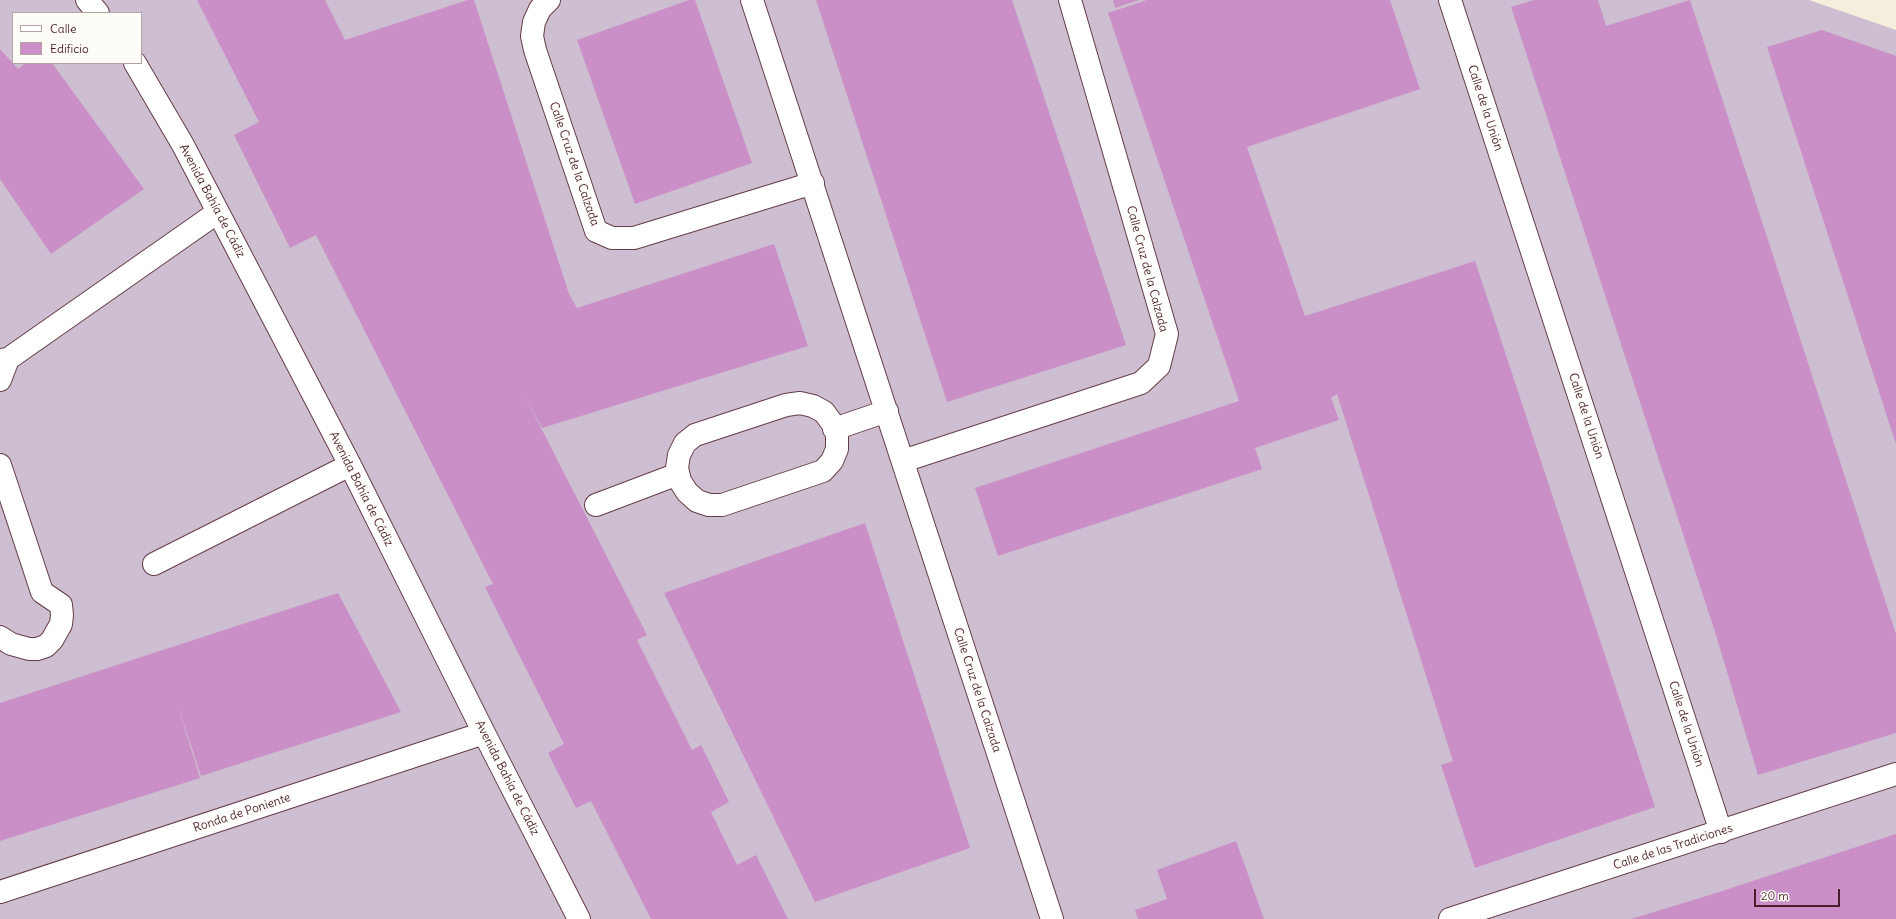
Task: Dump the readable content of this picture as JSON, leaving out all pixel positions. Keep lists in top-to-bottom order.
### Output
{
  "streets": {
    "street": [
      "Calle de la Unión",
      "Calle Cruz de la Calzada",
      "Avenida Bahía de Cádiz",
      "Ronda de Poniente",
      "Calle de las Tradiciones"
    ]
  },
  "crossings": [
    ["Calle de la Unión", "Calle de las Tradiciones"],
    ["Avenida Bahía de Cádiz", "Ronda de Poniente"]
  ],
  "legend": ["Calle", "Edificio"],
  "scale_bar": "20 m"
}
